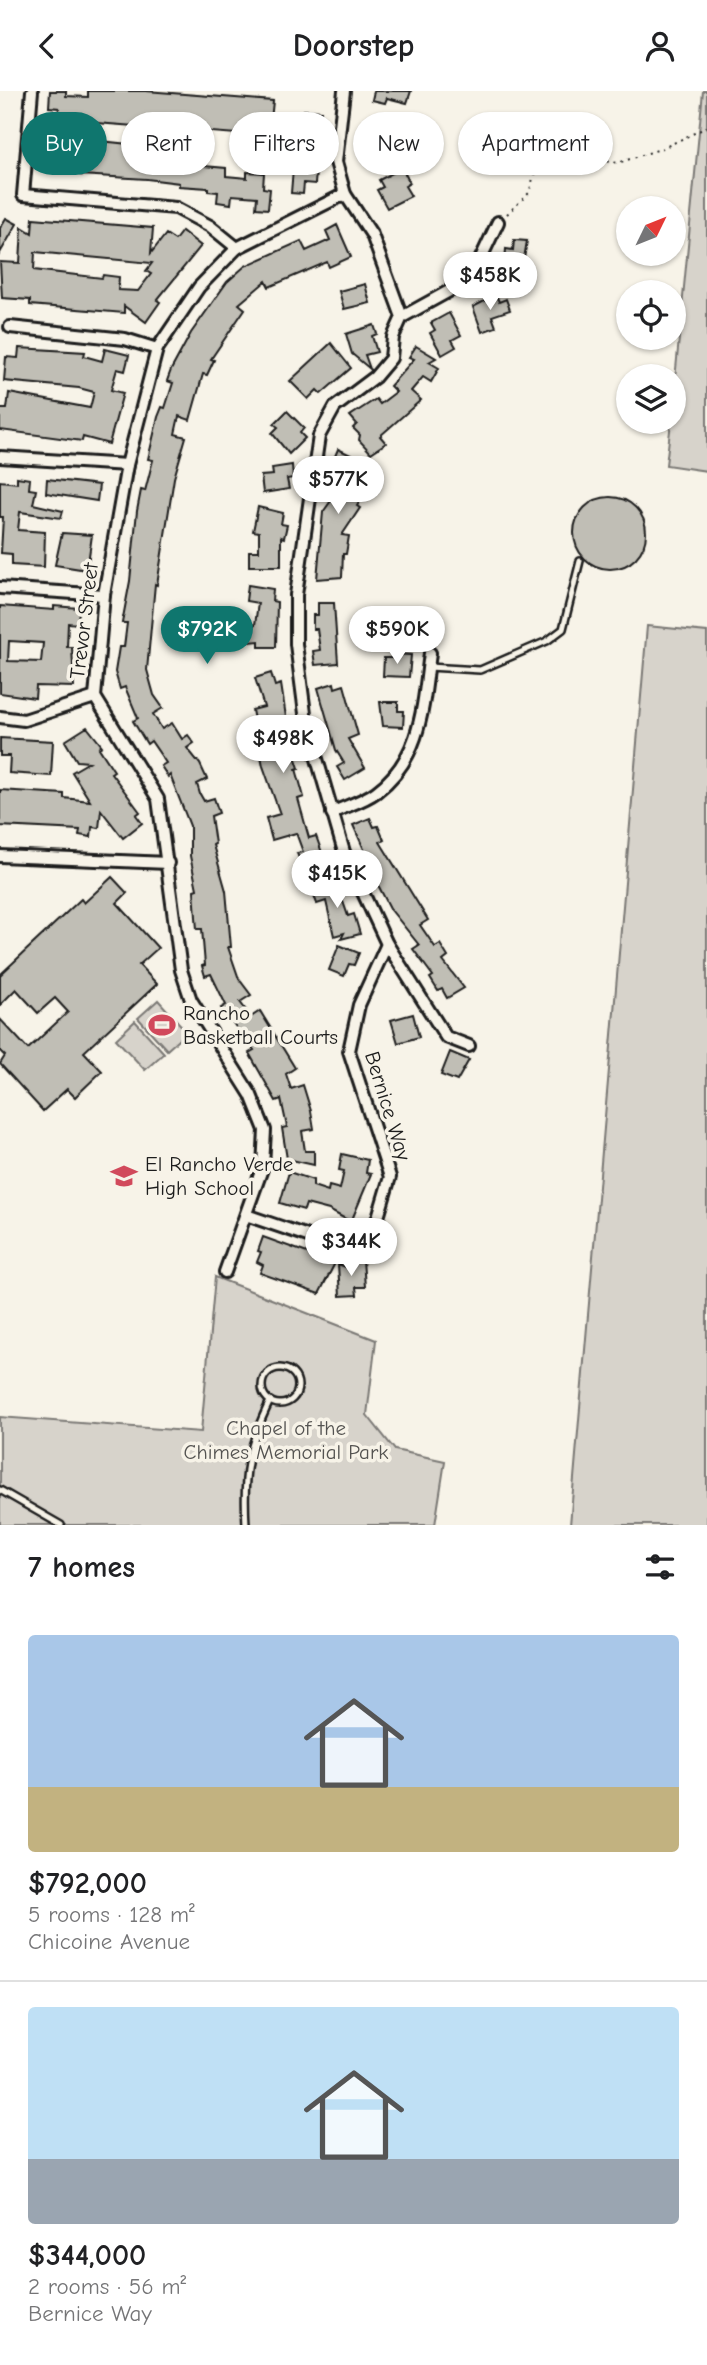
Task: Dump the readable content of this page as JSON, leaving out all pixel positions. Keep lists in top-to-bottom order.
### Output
{
  "streets": {
    "street": ["Trevor Street", "Bernice Way"]
  },
  "crossings": [
    ["Trevor Street", "Bernice Way"]
  ],
  "parks": ["Chapel of the Chimes Memorial Park"],
  "places": {
    "sports": ["Rancho Basketball Courts"],
    "school or university": ["El Rancho Verde High School"]
  },
  "north": "top right",
  "page": {
    "header": "Doorstep",
    "chip": [
      "Buy",
      "Rent",
      "Filters",
      "New",
      "Apartment"
    ],
    "price": [
      "$458K",
      "$577K",
      "$792K",
      "$590K",
      "$498K",
      "$415K",
      "$344K"
    ],
    "heading": "7 homes",
    "list": [
      {
        "name": "$792,000",
        "note": "5 rooms · 128 m² · Chicoine Avenue"
      },
      {
        "name": "$344,000",
        "note": "2 rooms · 56 m² · Bernice Way"
      }
    ]
  }
}
